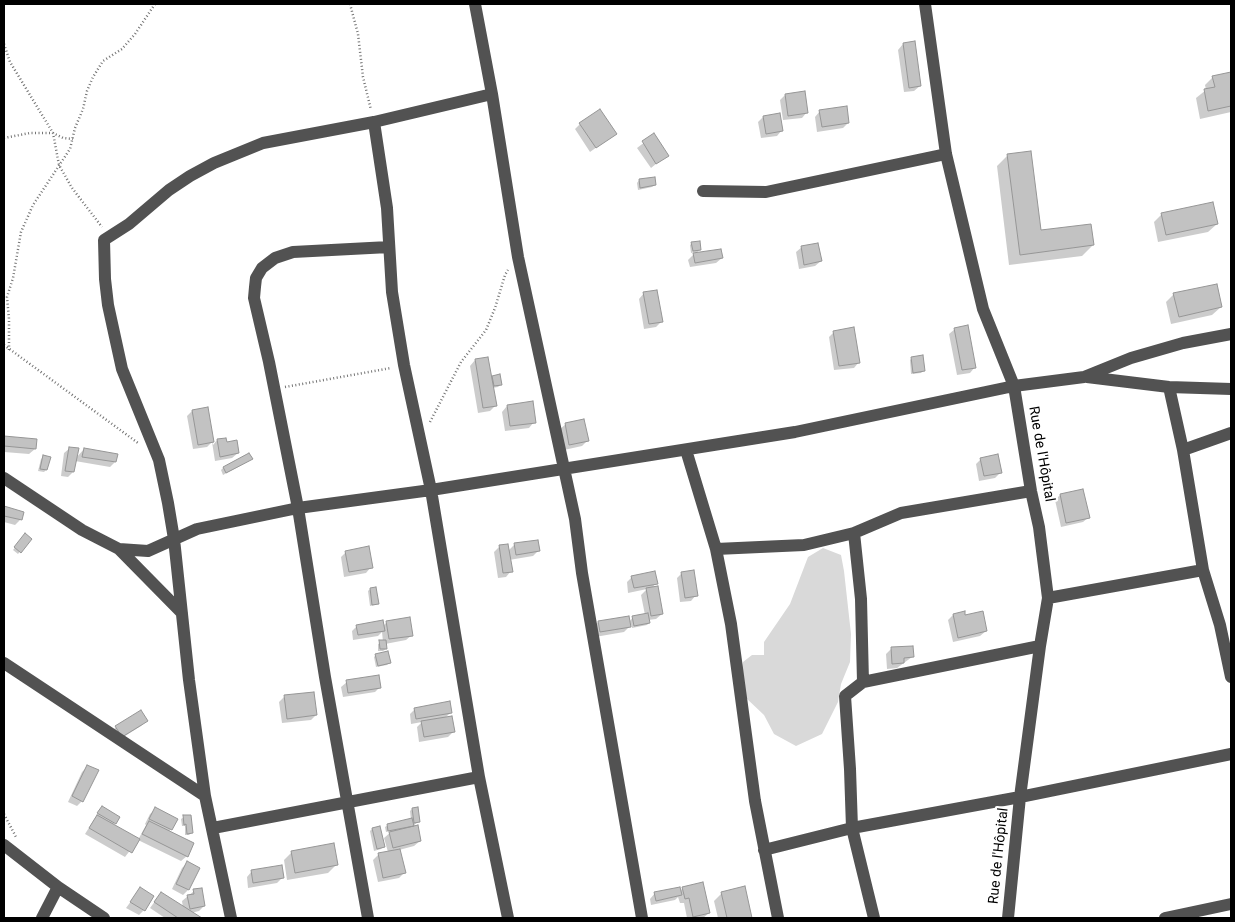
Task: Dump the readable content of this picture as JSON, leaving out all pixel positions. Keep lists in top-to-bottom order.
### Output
{
  "streets": {
    "street": ["Rue de l'Hôpital"]
  }
}
